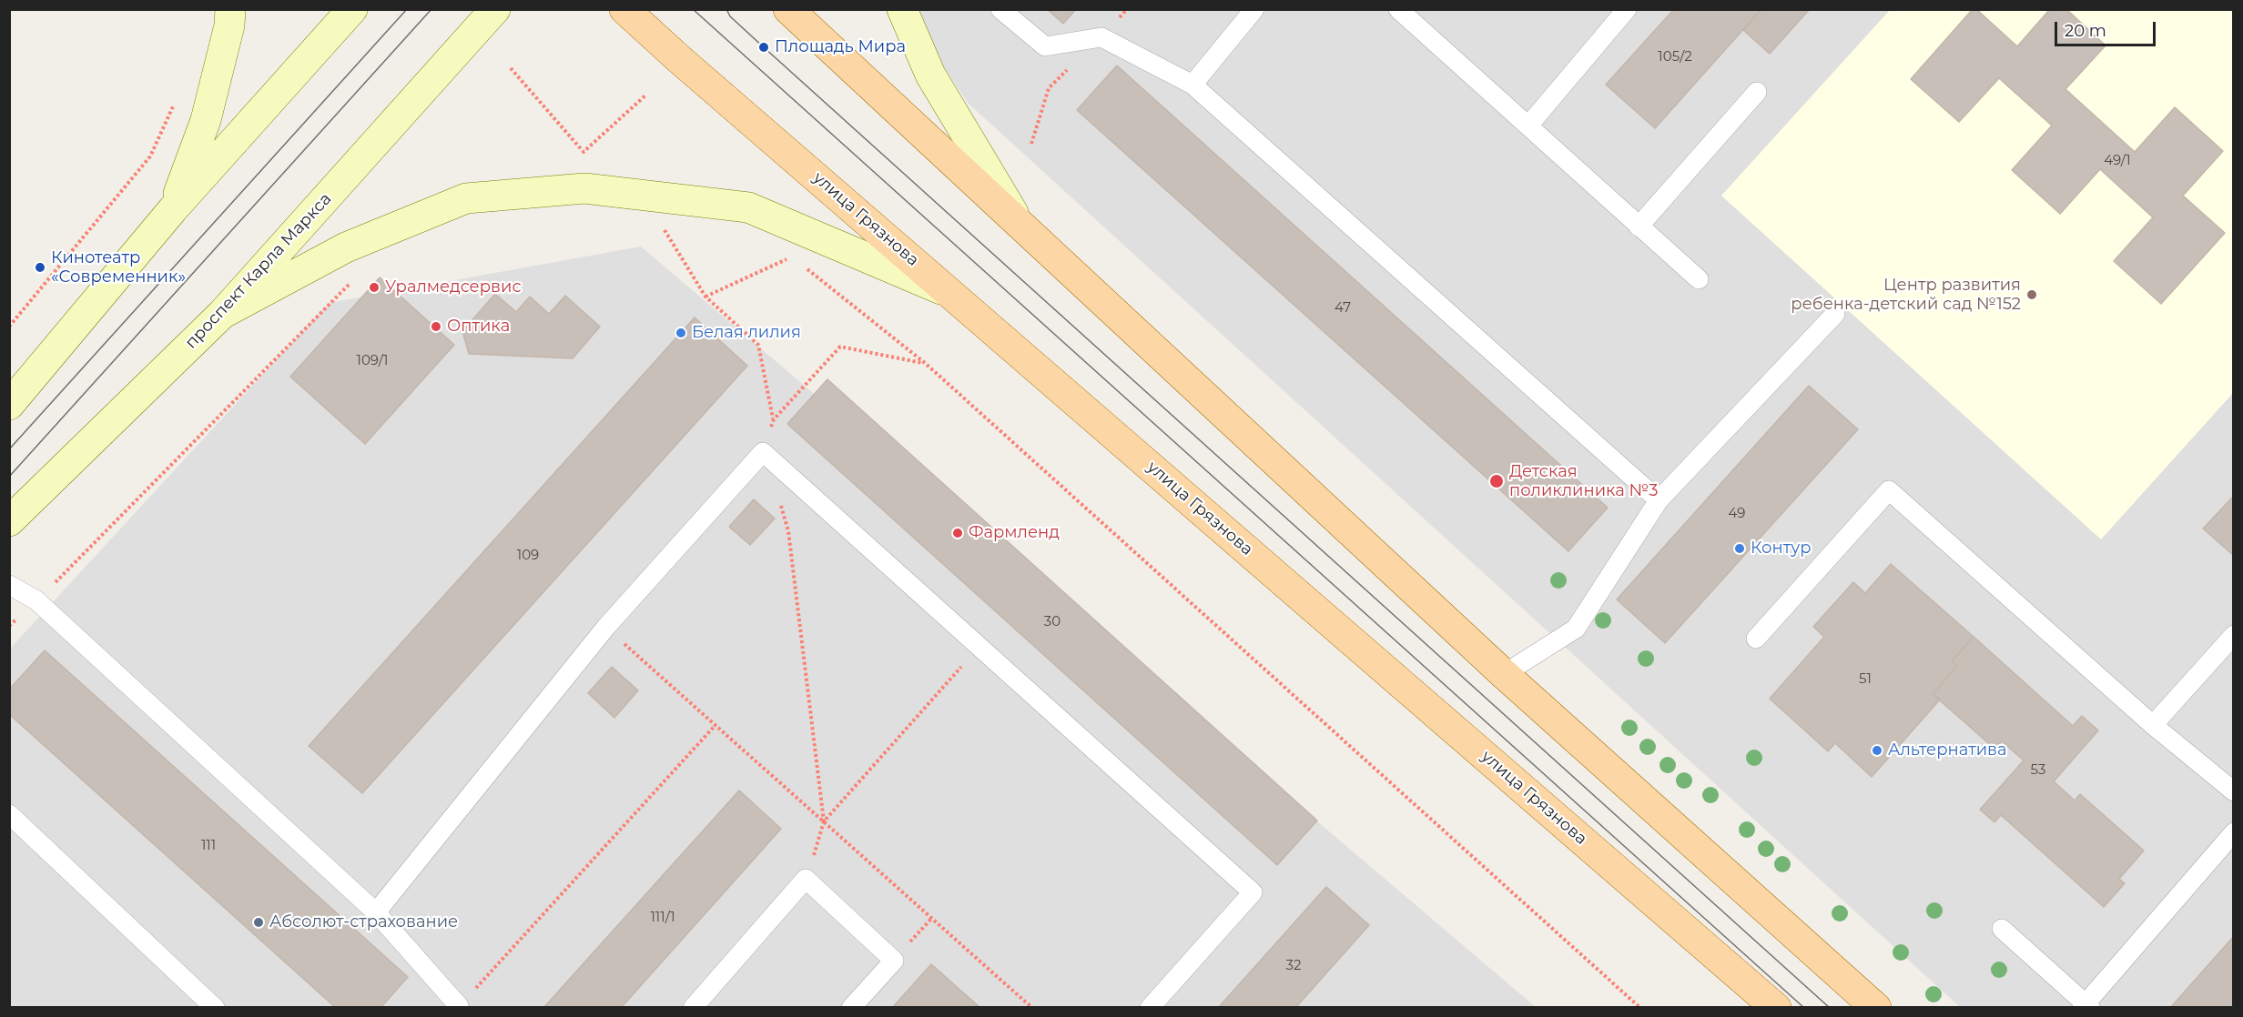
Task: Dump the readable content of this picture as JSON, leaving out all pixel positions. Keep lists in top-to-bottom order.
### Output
{
  "streets": {
    "main road": ["улица Грязнова", "проспект Карла Маркса"]
  },
  "places": [
    "Площадь Мира",
    "Кинотеатр «Современник»",
    "Уралмедсервис",
    "Центр развития ребенка-детский сад №152",
    "Оптика",
    "Белая лилия",
    "Детская поликлиника №3",
    "Фармленд",
    "Контур",
    "Альтернатива",
    "Абсолют-страхование"
  ],
  "house_numbers": [
    "105/2",
    "49/1",
    "47",
    "109/1",
    "49",
    "109",
    "30",
    "51",
    "53",
    "111",
    "111/1",
    "32"
  ],
  "scale_bar": "20 m"
}
